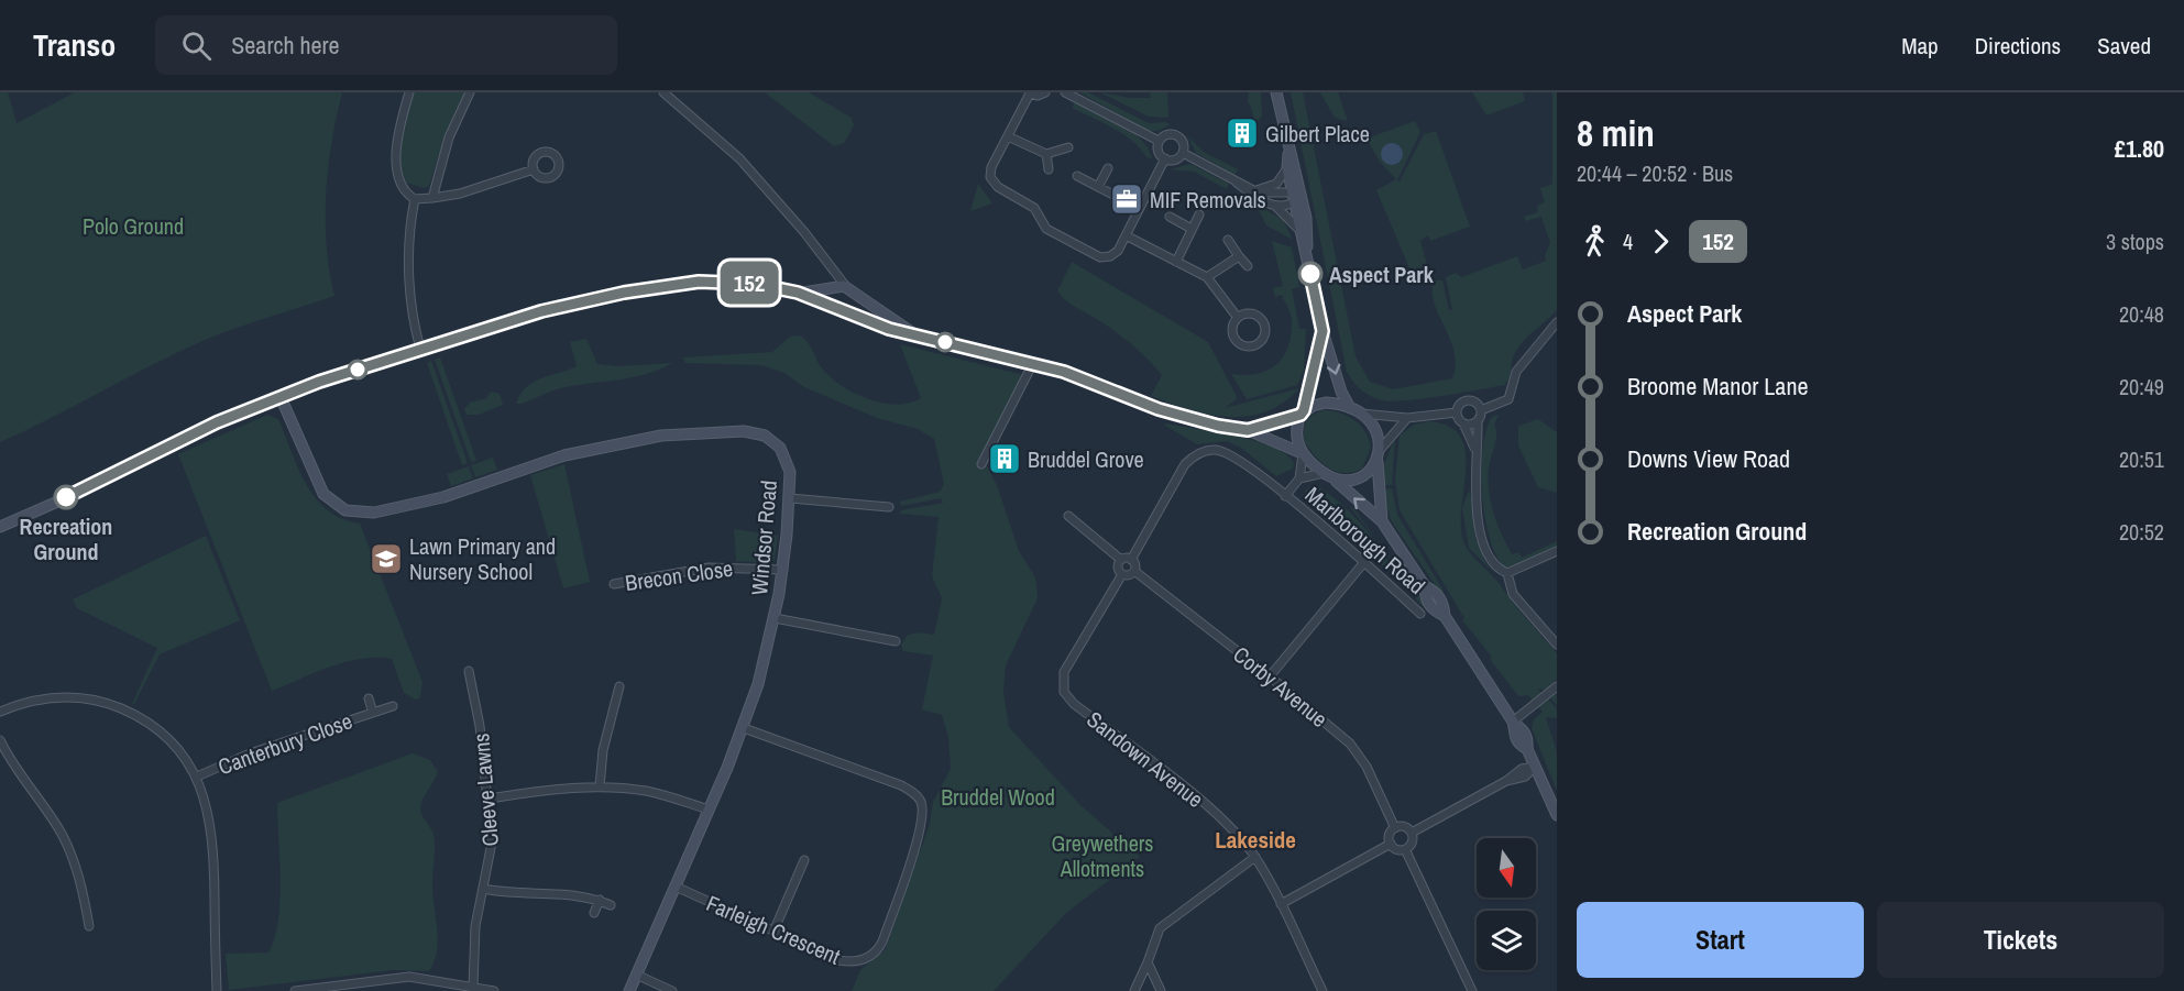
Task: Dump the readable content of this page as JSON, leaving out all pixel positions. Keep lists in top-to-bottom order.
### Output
{
  "streets": {
    "main road": ["Windsor Road", "Marlborough Road"],
    "street": [
      "Brecon Close",
      "Corby Avenue",
      "Canterbury Close",
      "Sandown Avenue",
      "Cleeve Lawns",
      "Farleigh Crescent"
    ]
  },
  "crossings": [
    ["Windsor Road", "Marlborough Road"],
    ["Windsor Road", "Brecon Close"],
    ["Windsor Road", "Farleigh Crescent"],
    ["Marlborough Road", "Corby Avenue"],
    ["Marlborough Road", "Sandown Avenue"],
    ["Corby Avenue", "Sandown Avenue"]
  ],
  "districts": ["Lakeside"],
  "parks": ["Polo Ground", "Bruddel Wood", "Greywethers Allotments"],
  "places": {
    "building": ["Gilbert Place", "Bruddel Grove"],
    "office": ["MIF Removals"],
    "other": ["Aspect Park", "Recreation Ground"],
    "school or university": ["Lawn Primary and Nursery School"]
  },
  "lines": ["bus line 152"],
  "north": "bottom",
  "page": {
    "header": "Transo",
    "search": "Search here",
    "nav": ["Map", "Directions", "Saved"],
    "on_map": "152",
    "heading": ["8 min", "20:44 – 20:52 · Bus", "£1.80"],
    "legs": ["4", "152", "3 stops"],
    "list": [
      {
        "name": "Aspect Park",
        "value": "20:48"
      },
      {
        "name": "Broome Manor Lane",
        "value": "20:49"
      },
      {
        "name": "Downs View Road",
        "value": "20:51"
      },
      {
        "name": "Recreation Ground",
        "value": "20:52"
      }
    ],
    "buttons": ["Start", "Tickets"]
  }
}
